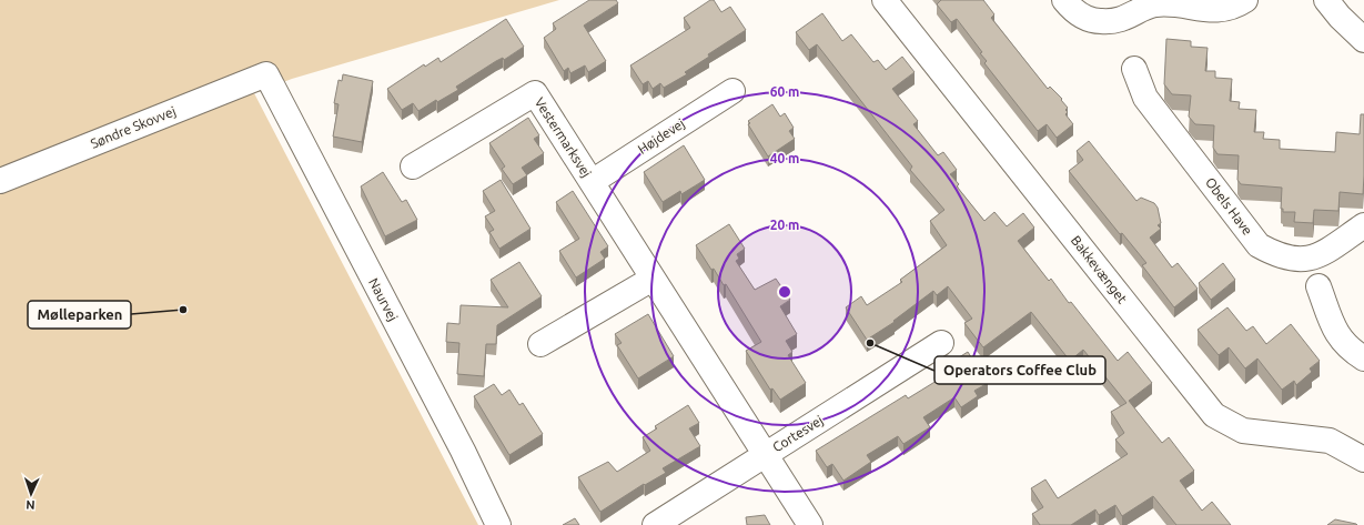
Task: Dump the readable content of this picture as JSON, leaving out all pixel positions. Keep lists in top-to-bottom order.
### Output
{
  "streets": {
    "street": [
      "Søndre Skovvej",
      "Højdevej",
      "Vestermarksvej",
      "Obels Have",
      "Bakkevænget",
      "Naurvej",
      "Cortesvej"
    ]
  },
  "crossings": [
    ["Søndre Skovvej", "Naurvej"],
    ["Højdevej", "Vestermarksvej"],
    ["Vestermarksvej", "Cortesvej"]
  ],
  "places": ["Mølleparken", "Operators Coffee Club"],
  "north": "bottom",
  "rings": ["60 m", "40 m", "20 m"]
}
